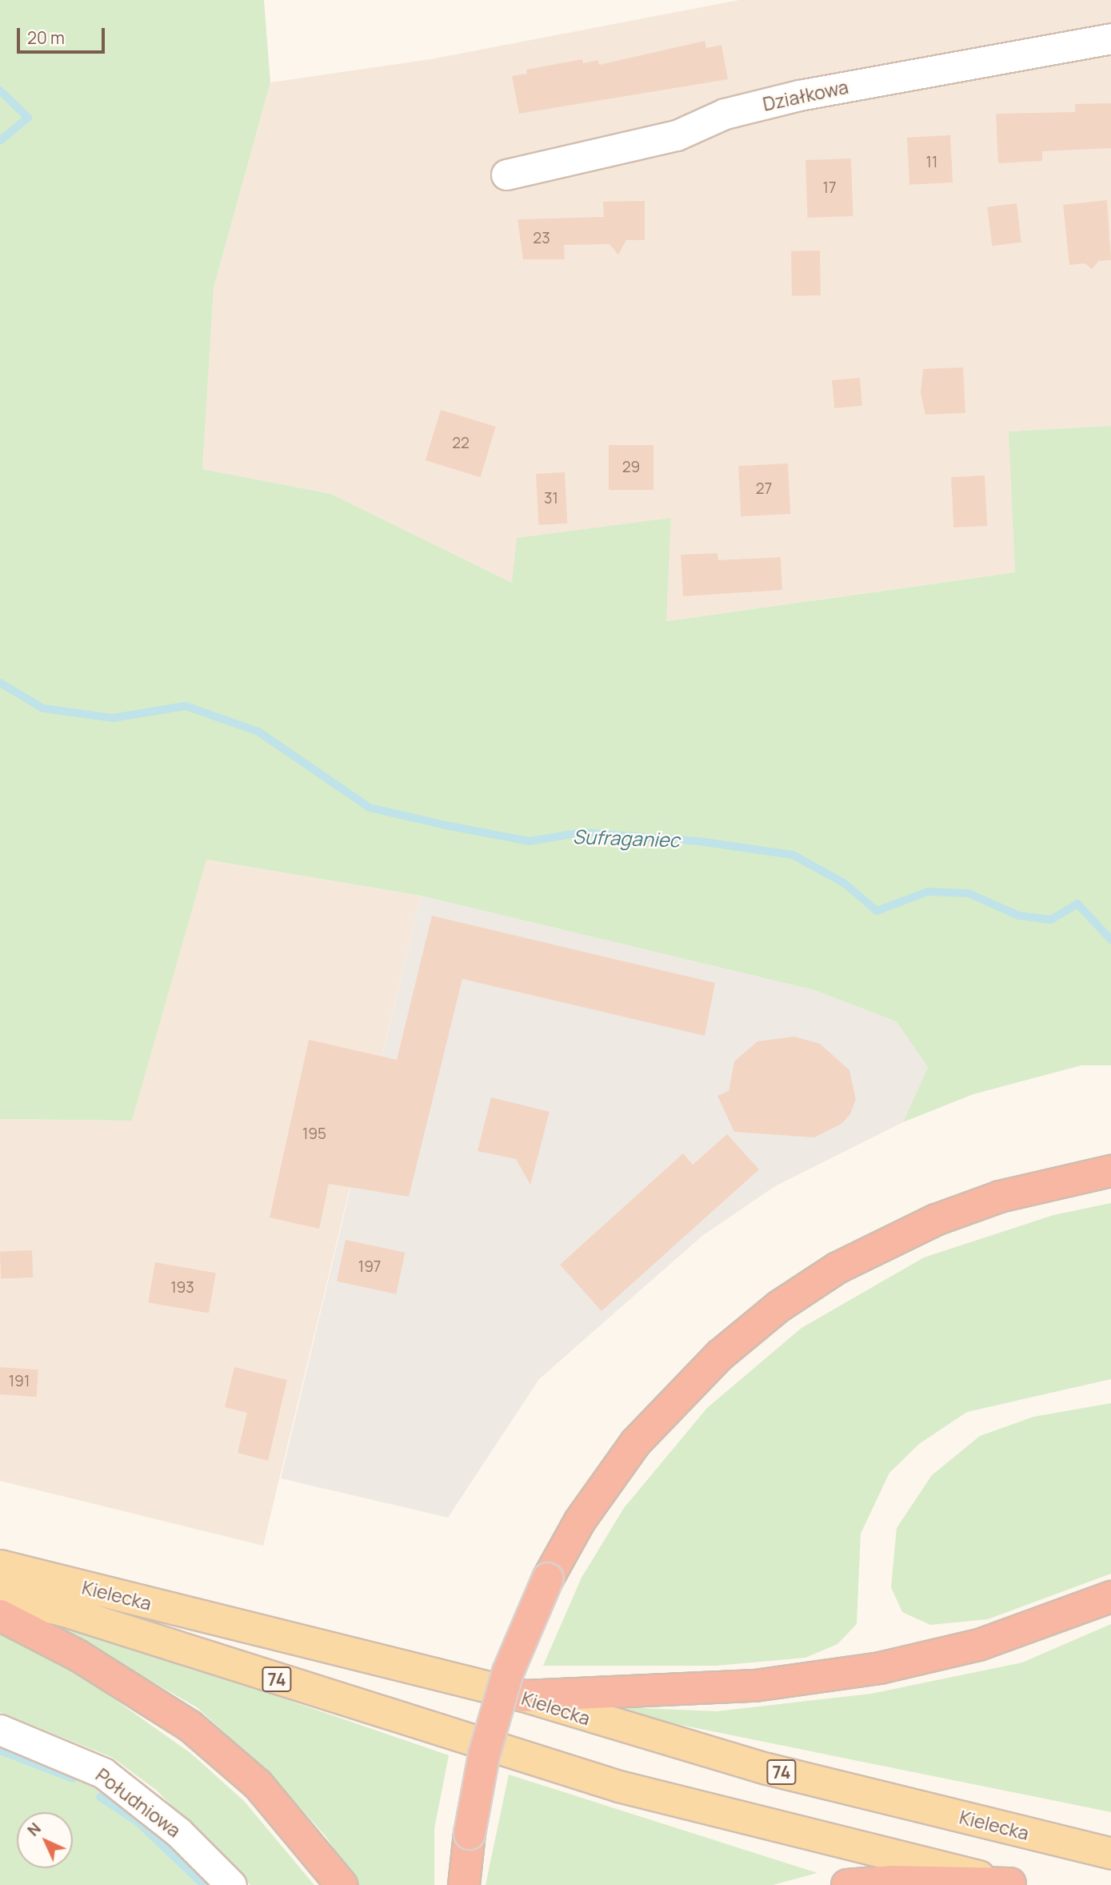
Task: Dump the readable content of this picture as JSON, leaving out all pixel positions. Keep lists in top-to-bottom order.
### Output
{
  "streets": {
    "main road": ["Kielecka", "74"],
    "street": ["Działkowa", "Południowa"]
  },
  "water": ["Sufraganiec"],
  "house_numbers": [
    "11",
    "17",
    "23",
    "22",
    "29",
    "27",
    "31",
    "195",
    "197",
    "193",
    "191"
  ],
  "scale_bar": "20 m",
  "north": "top left"
}
